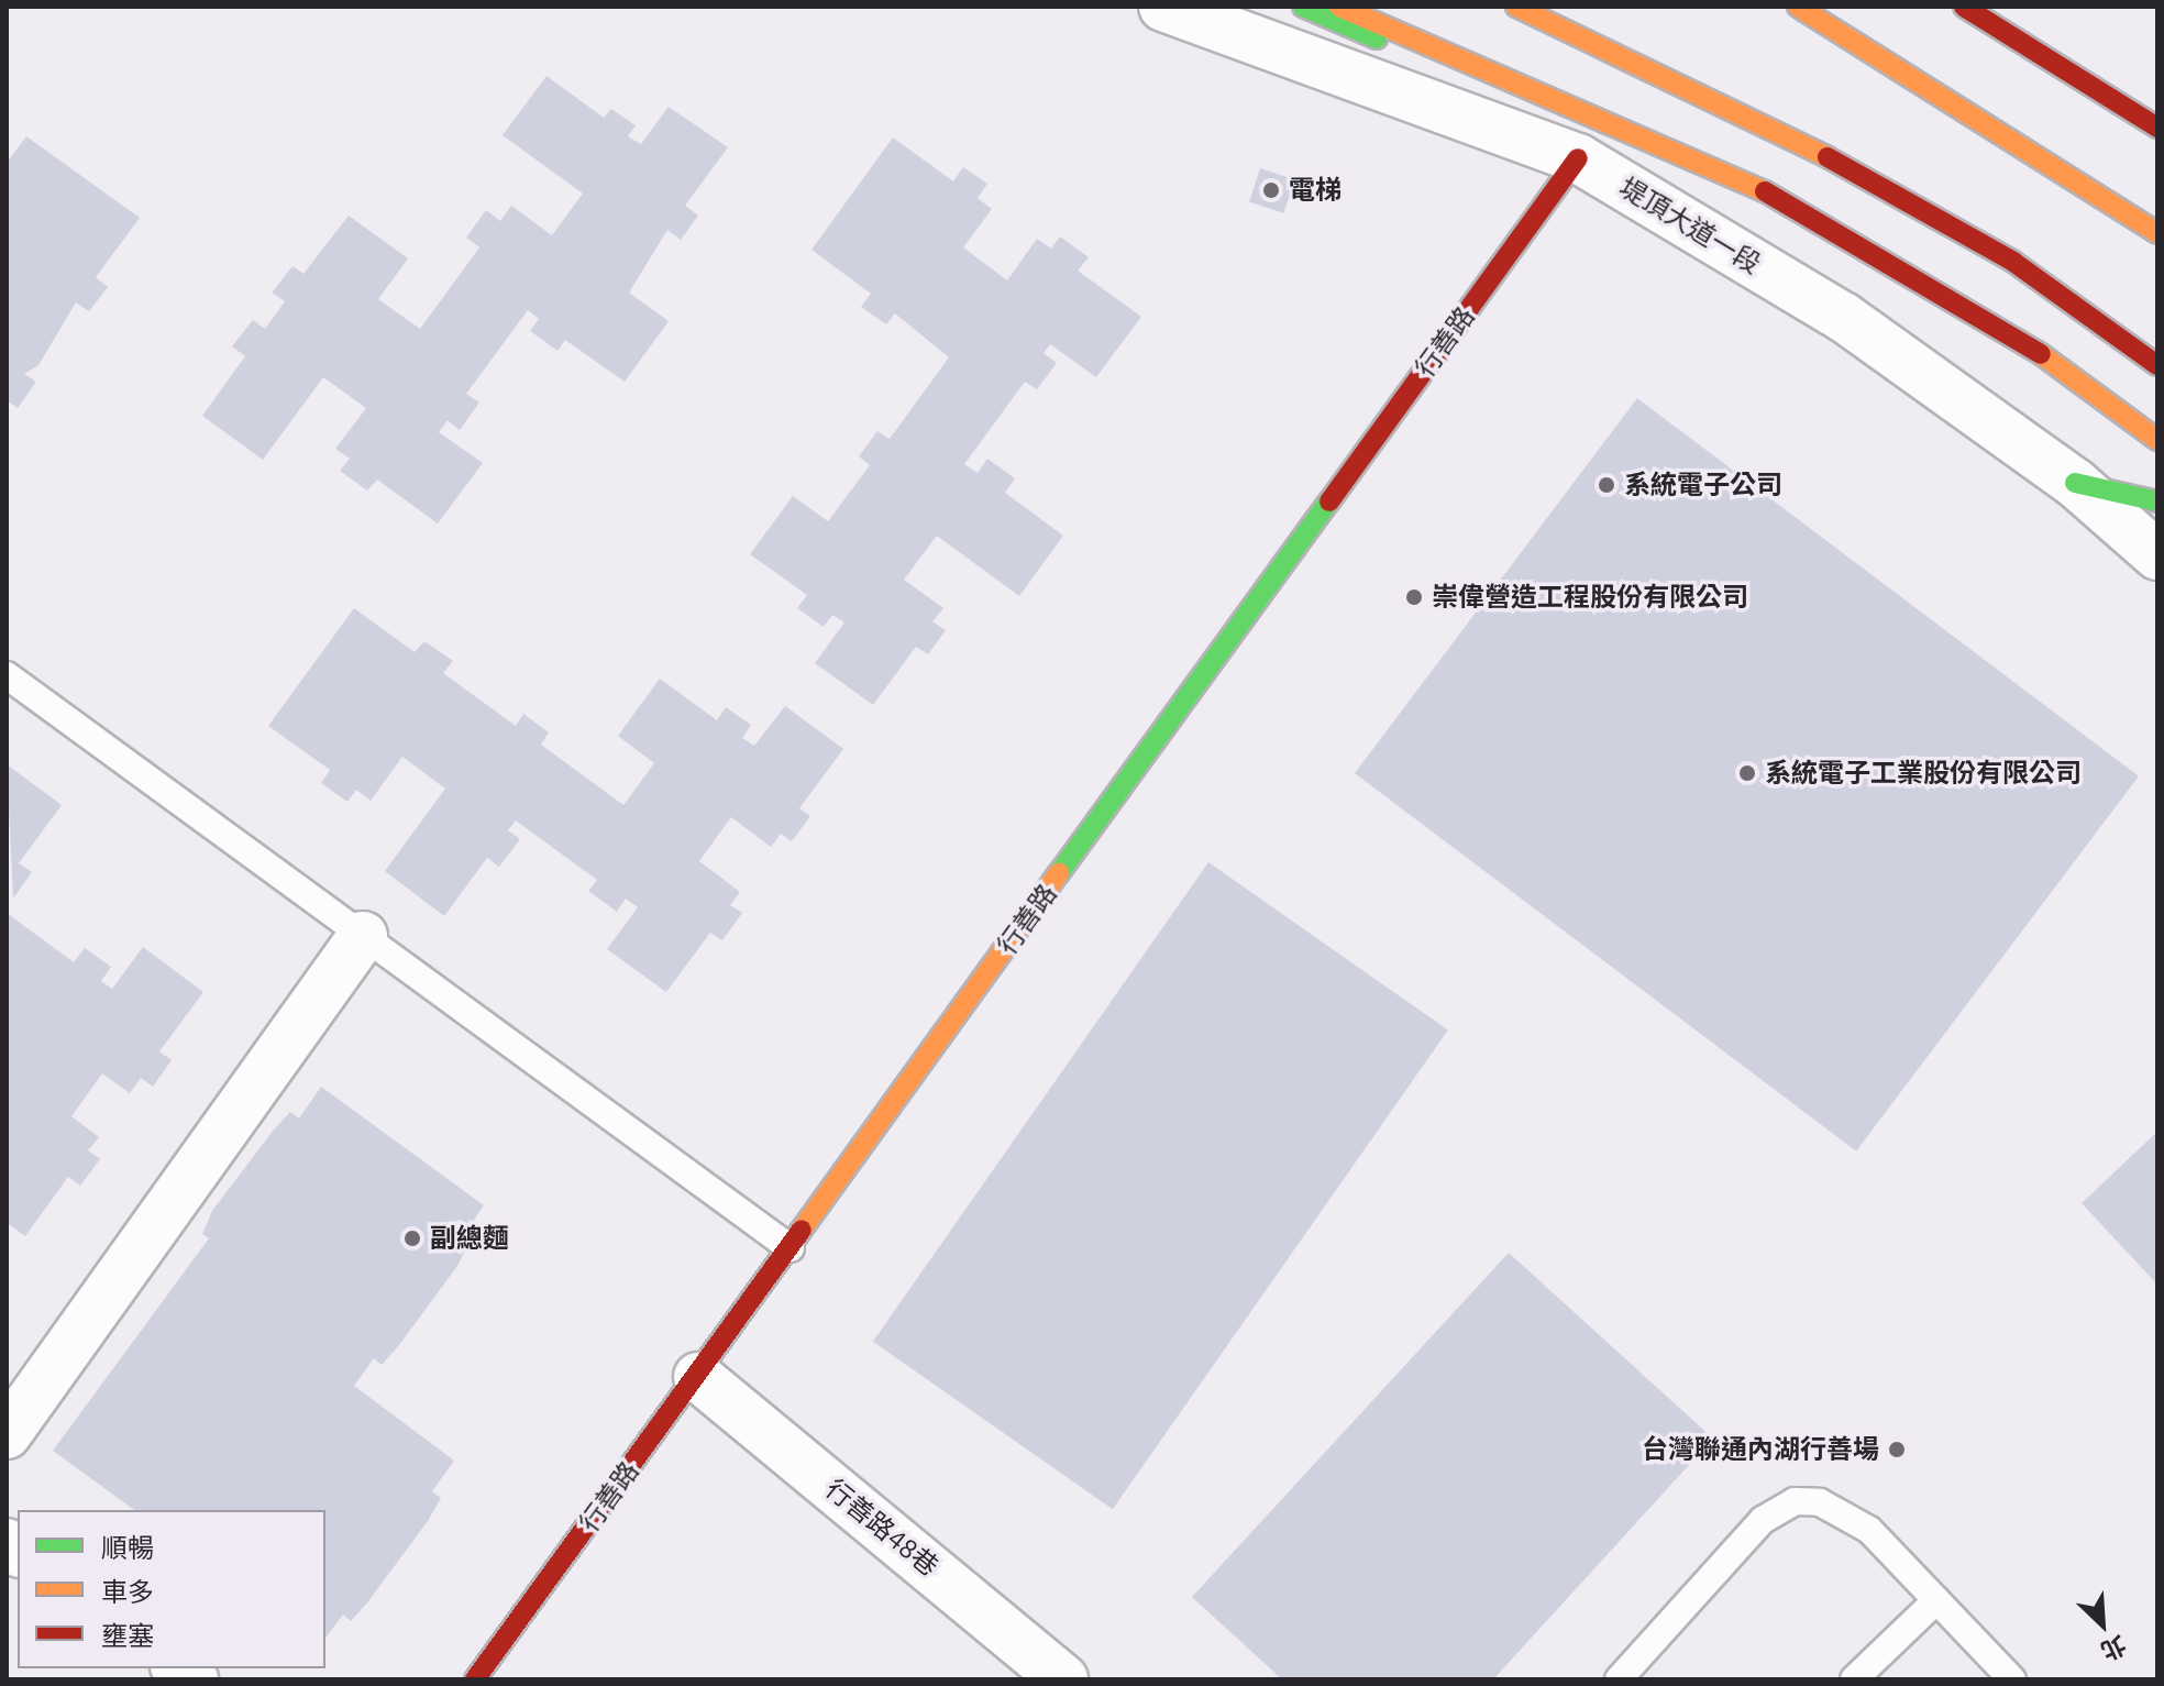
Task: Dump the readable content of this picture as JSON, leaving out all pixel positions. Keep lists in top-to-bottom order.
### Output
{
  "streets": {
    "main road": ["堤頂大道一段", "行善路"],
    "street": ["行善路48巷"]
  },
  "crossings": [
    ["堤頂大道一段", "行善路"],
    ["行善路", "行善路48巷"]
  ],
  "places": [
    "電梯",
    "系統電子公司",
    "崇偉營造工程股份有限公司",
    "系統電子工業股份有限公司",
    "副總麵",
    "台灣聯通內湖行善場"
  ],
  "legend": ["順暢", "車多", "壅塞"],
  "north": "bottom right"
}
